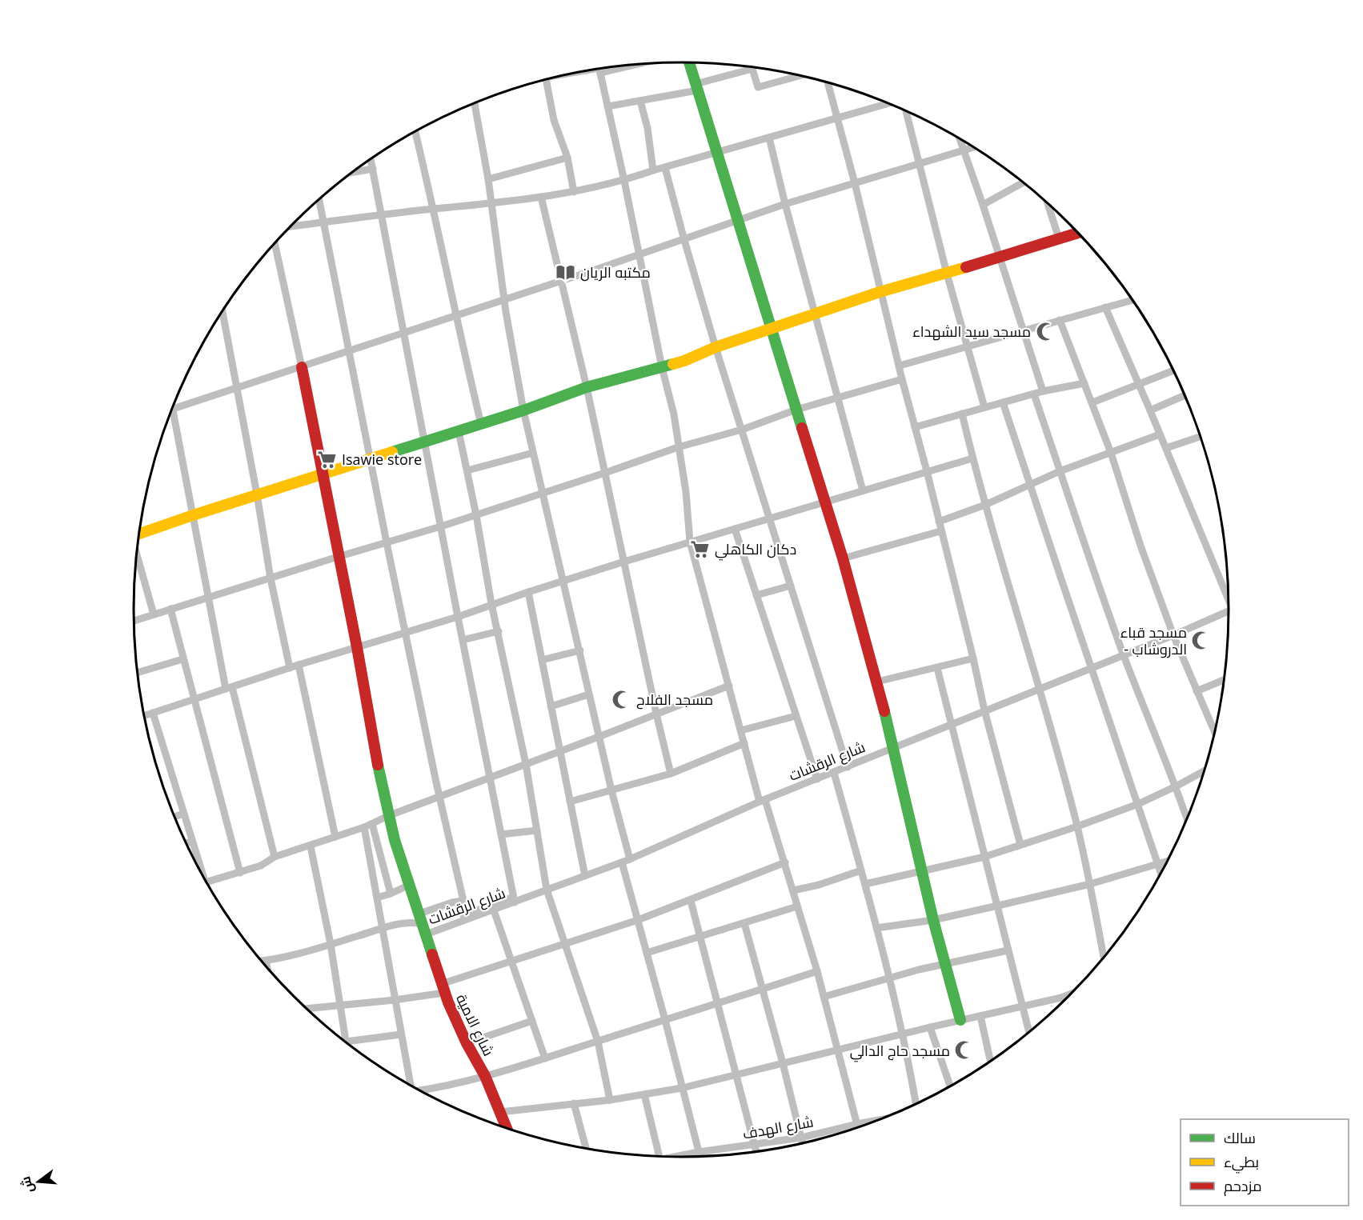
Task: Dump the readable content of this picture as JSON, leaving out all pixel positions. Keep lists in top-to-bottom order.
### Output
{
  "streets": {
    "street": ["شارع الرقشات", "شارع الامية", "شارع الهدف"]
  },
  "crossings": [
    ["شارع الرقشات", "شارع الامية"]
  ],
  "places": {
    "library": ["مكتبه الريان"],
    "mosque": [
      "مسجد سيد الشهداء",
      "مسجد قباء - الدروشاب",
      "مسجد الفلاح",
      "مسجد حاج الدالي"
    ],
    "supermarket": ["Isawie store", "دكان الكاهلي"]
  },
  "legend": ["سالك", "بطيء", "مزدحم"],
  "north": "left"
}
